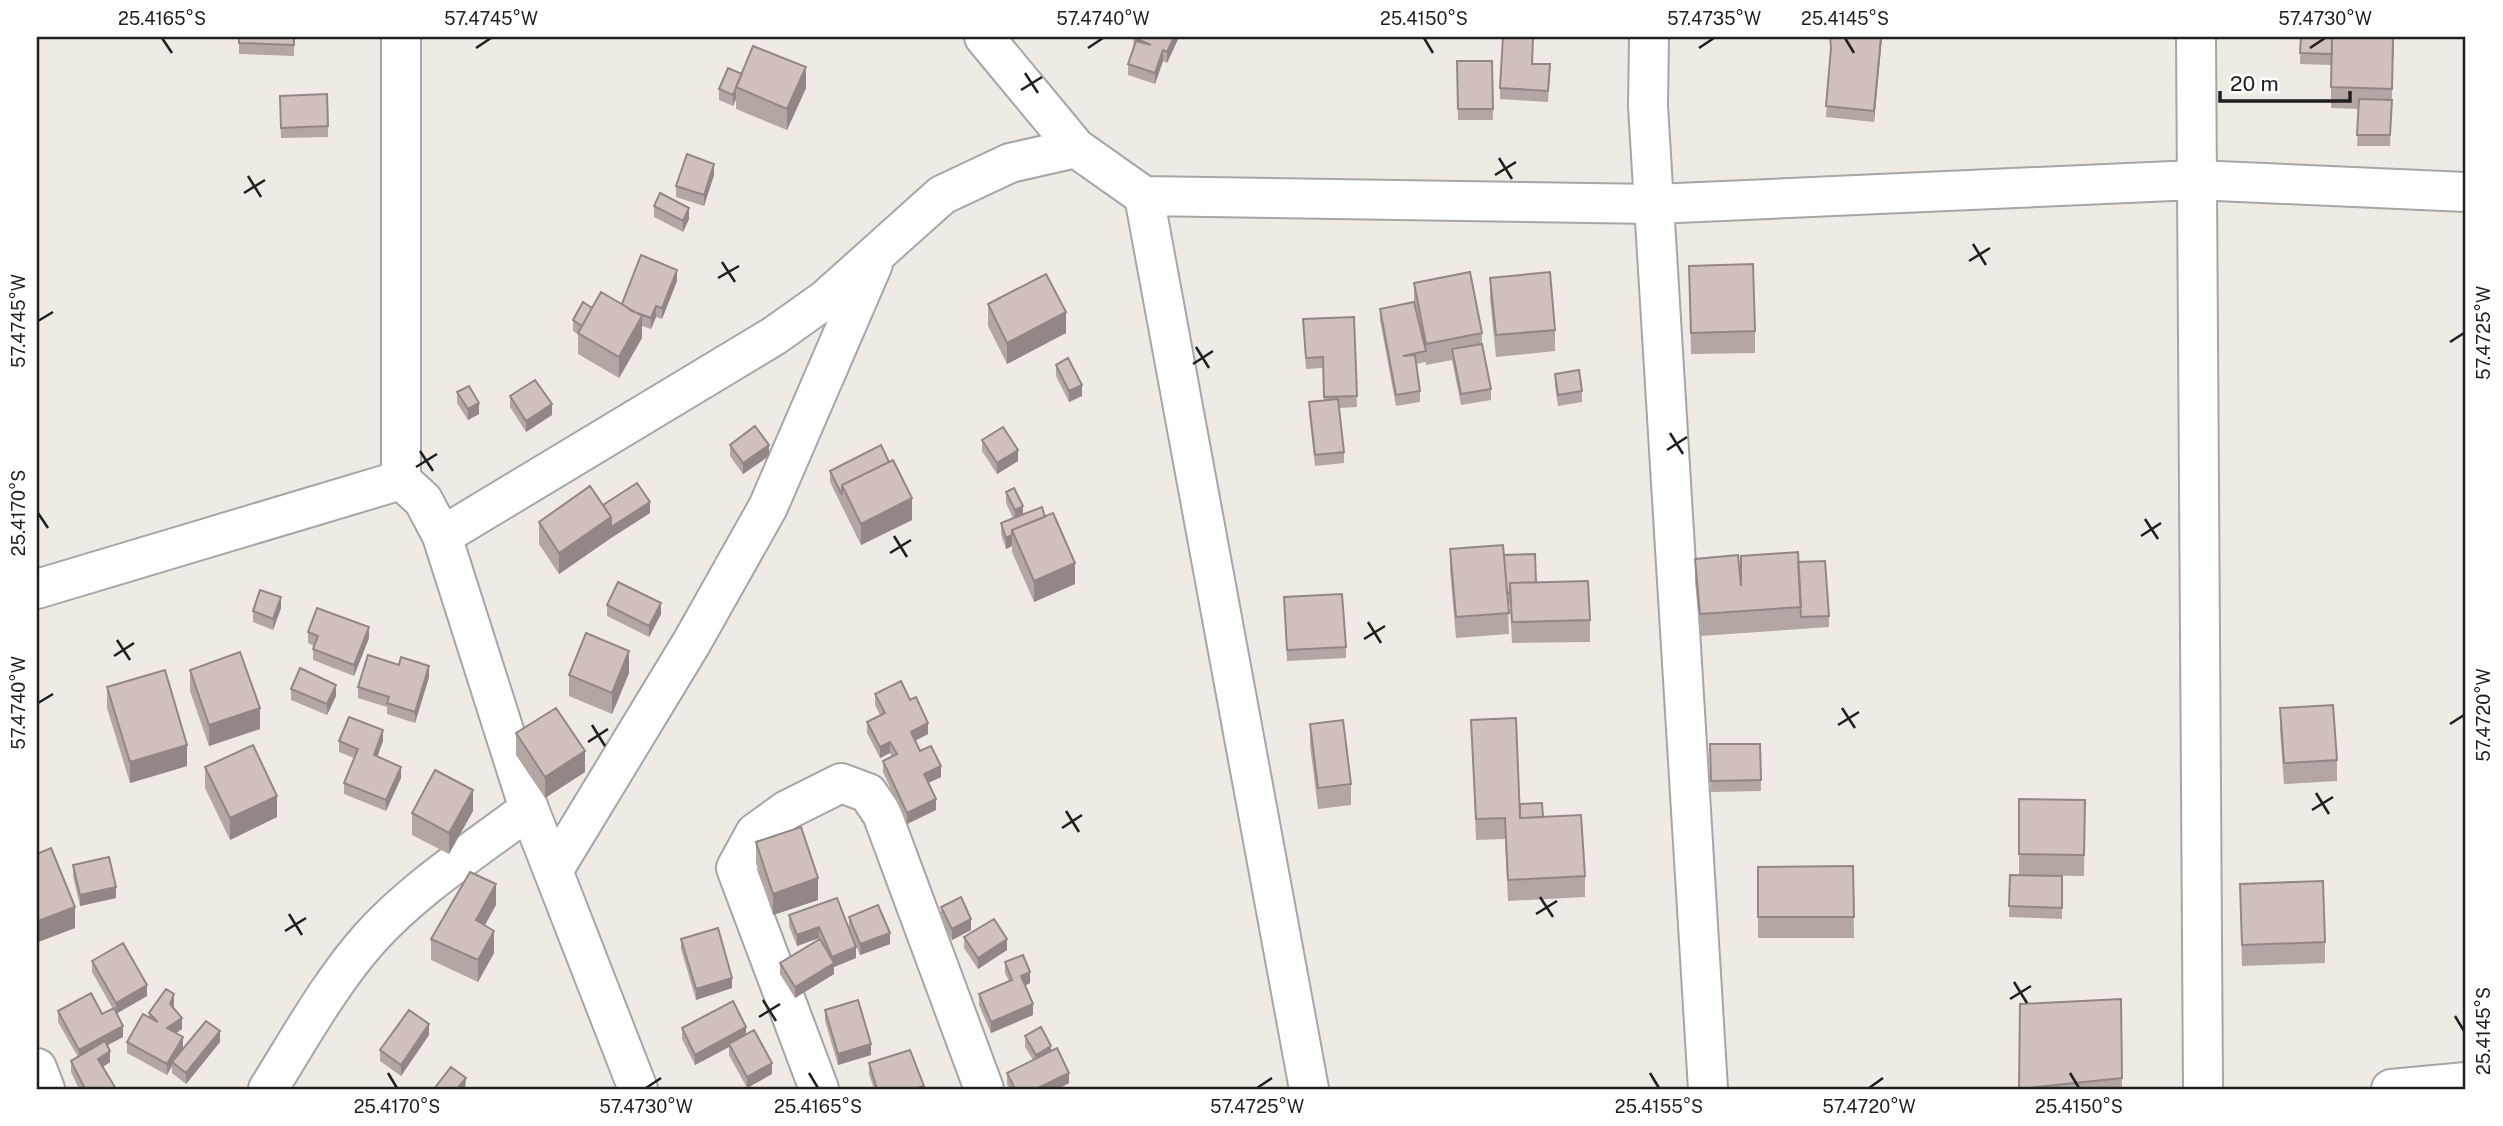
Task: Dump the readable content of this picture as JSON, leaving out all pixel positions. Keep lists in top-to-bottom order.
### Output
{
  "scale_bar": "20 m",
  "coordinates": [
    "25.4165°S",
    "57.4745°W",
    "57.4740°W",
    "25.4150°S",
    "57.4735°W",
    "25.4145°S",
    "57.4730°W",
    "57.4725°W",
    "25.4170°S",
    "57.4720°W",
    "25.4155°S"
  ]
}
